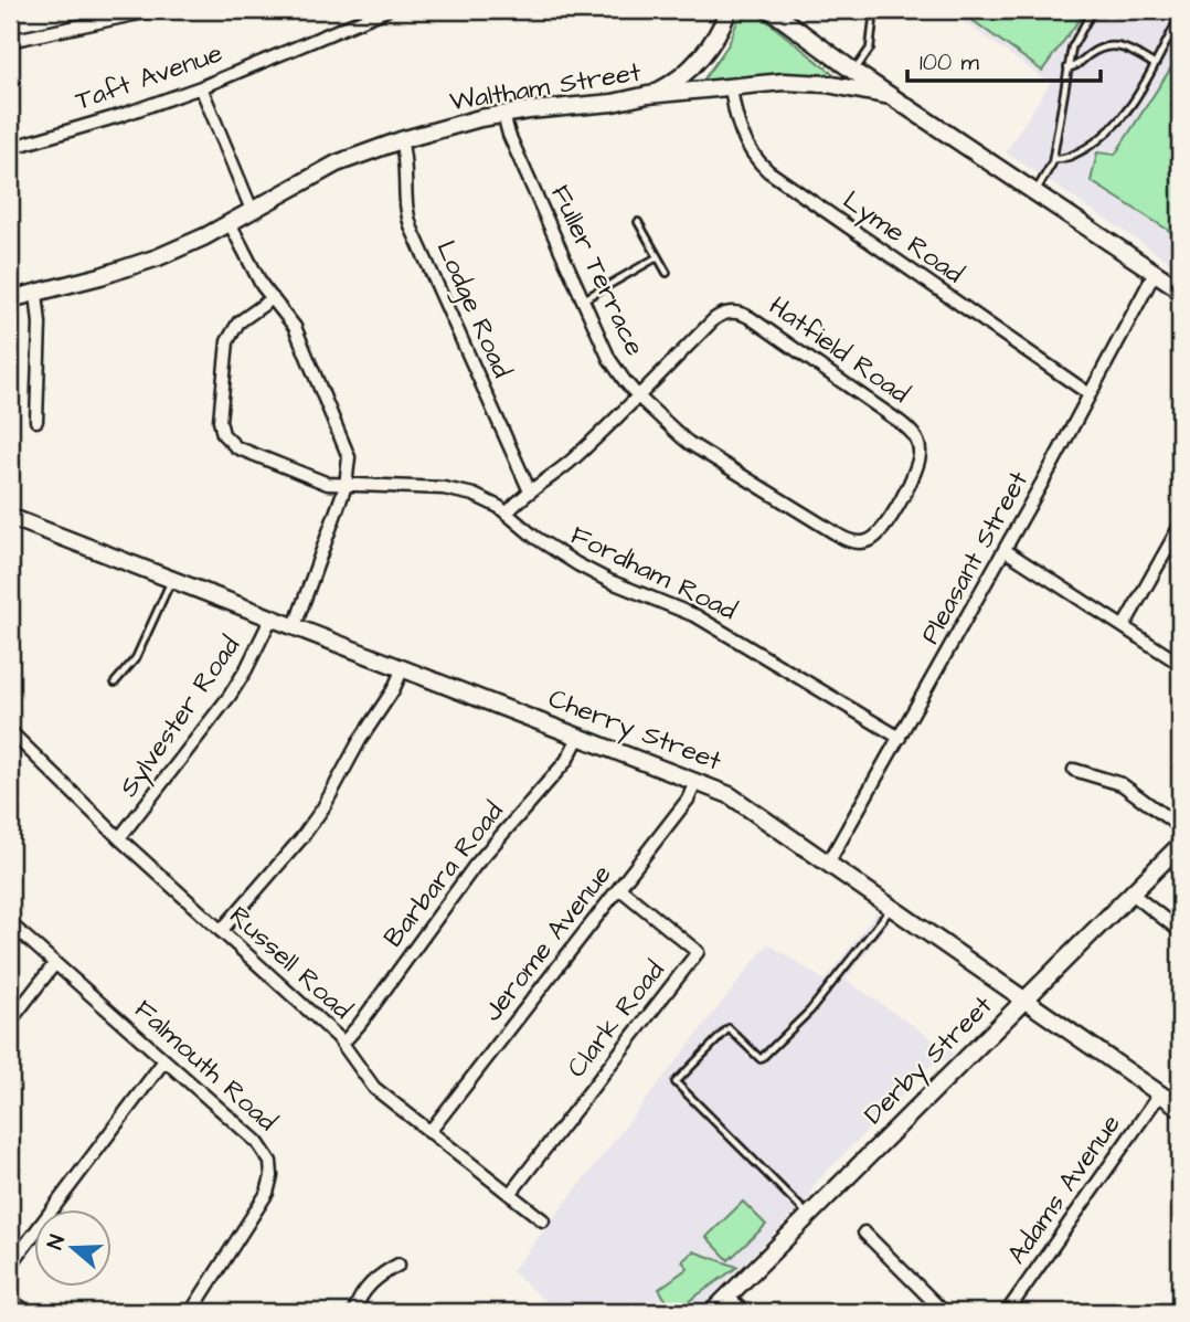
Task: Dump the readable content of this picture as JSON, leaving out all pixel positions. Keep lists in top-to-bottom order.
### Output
{
  "streets": {
    "street": [
      "Taft Avenue",
      "Waltham Street",
      "Lyme Road",
      "Fuller Terrace",
      "Lodge Road",
      "Hatfield Road",
      "Pleasant Street",
      "Fordham Road",
      "Sylvester Road",
      "Cherry Street",
      "Barbara Road",
      "Jerome Avenue",
      "Russell Road",
      "Clark Road",
      "Derby Street",
      "Falmouth Road",
      "Adams Avenue"
    ]
  },
  "crossings": [
    ["Waltham Street", "Lyme Road"],
    ["Waltham Street", "Fuller Terrace"],
    ["Waltham Street", "Lodge Road"],
    ["Waltham Street", "Pleasant Street"],
    ["Lyme Road", "Pleasant Street"],
    ["Fuller Terrace", "Hatfield Road"],
    ["Lodge Road", "Hatfield Road"],
    ["Hatfield Road", "Fordham Road"],
    ["Pleasant Street", "Fordham Road"],
    ["Pleasant Street", "Cherry Street"],
    ["Sylvester Road", "Cherry Street"],
    ["Sylvester Road", "Russell Road"],
    ["Cherry Street", "Barbara Road"],
    ["Cherry Street", "Jerome Avenue"],
    ["Cherry Street", "Derby Street"],
    ["Cherry Street", "Adams Avenue"],
    ["Barbara Road", "Russell Road"],
    ["Jerome Avenue", "Russell Road"],
    ["Jerome Avenue", "Clark Road"],
    ["Russell Road", "Clark Road"]
  ],
  "scale_bar": "100 m",
  "north": "left"
}
